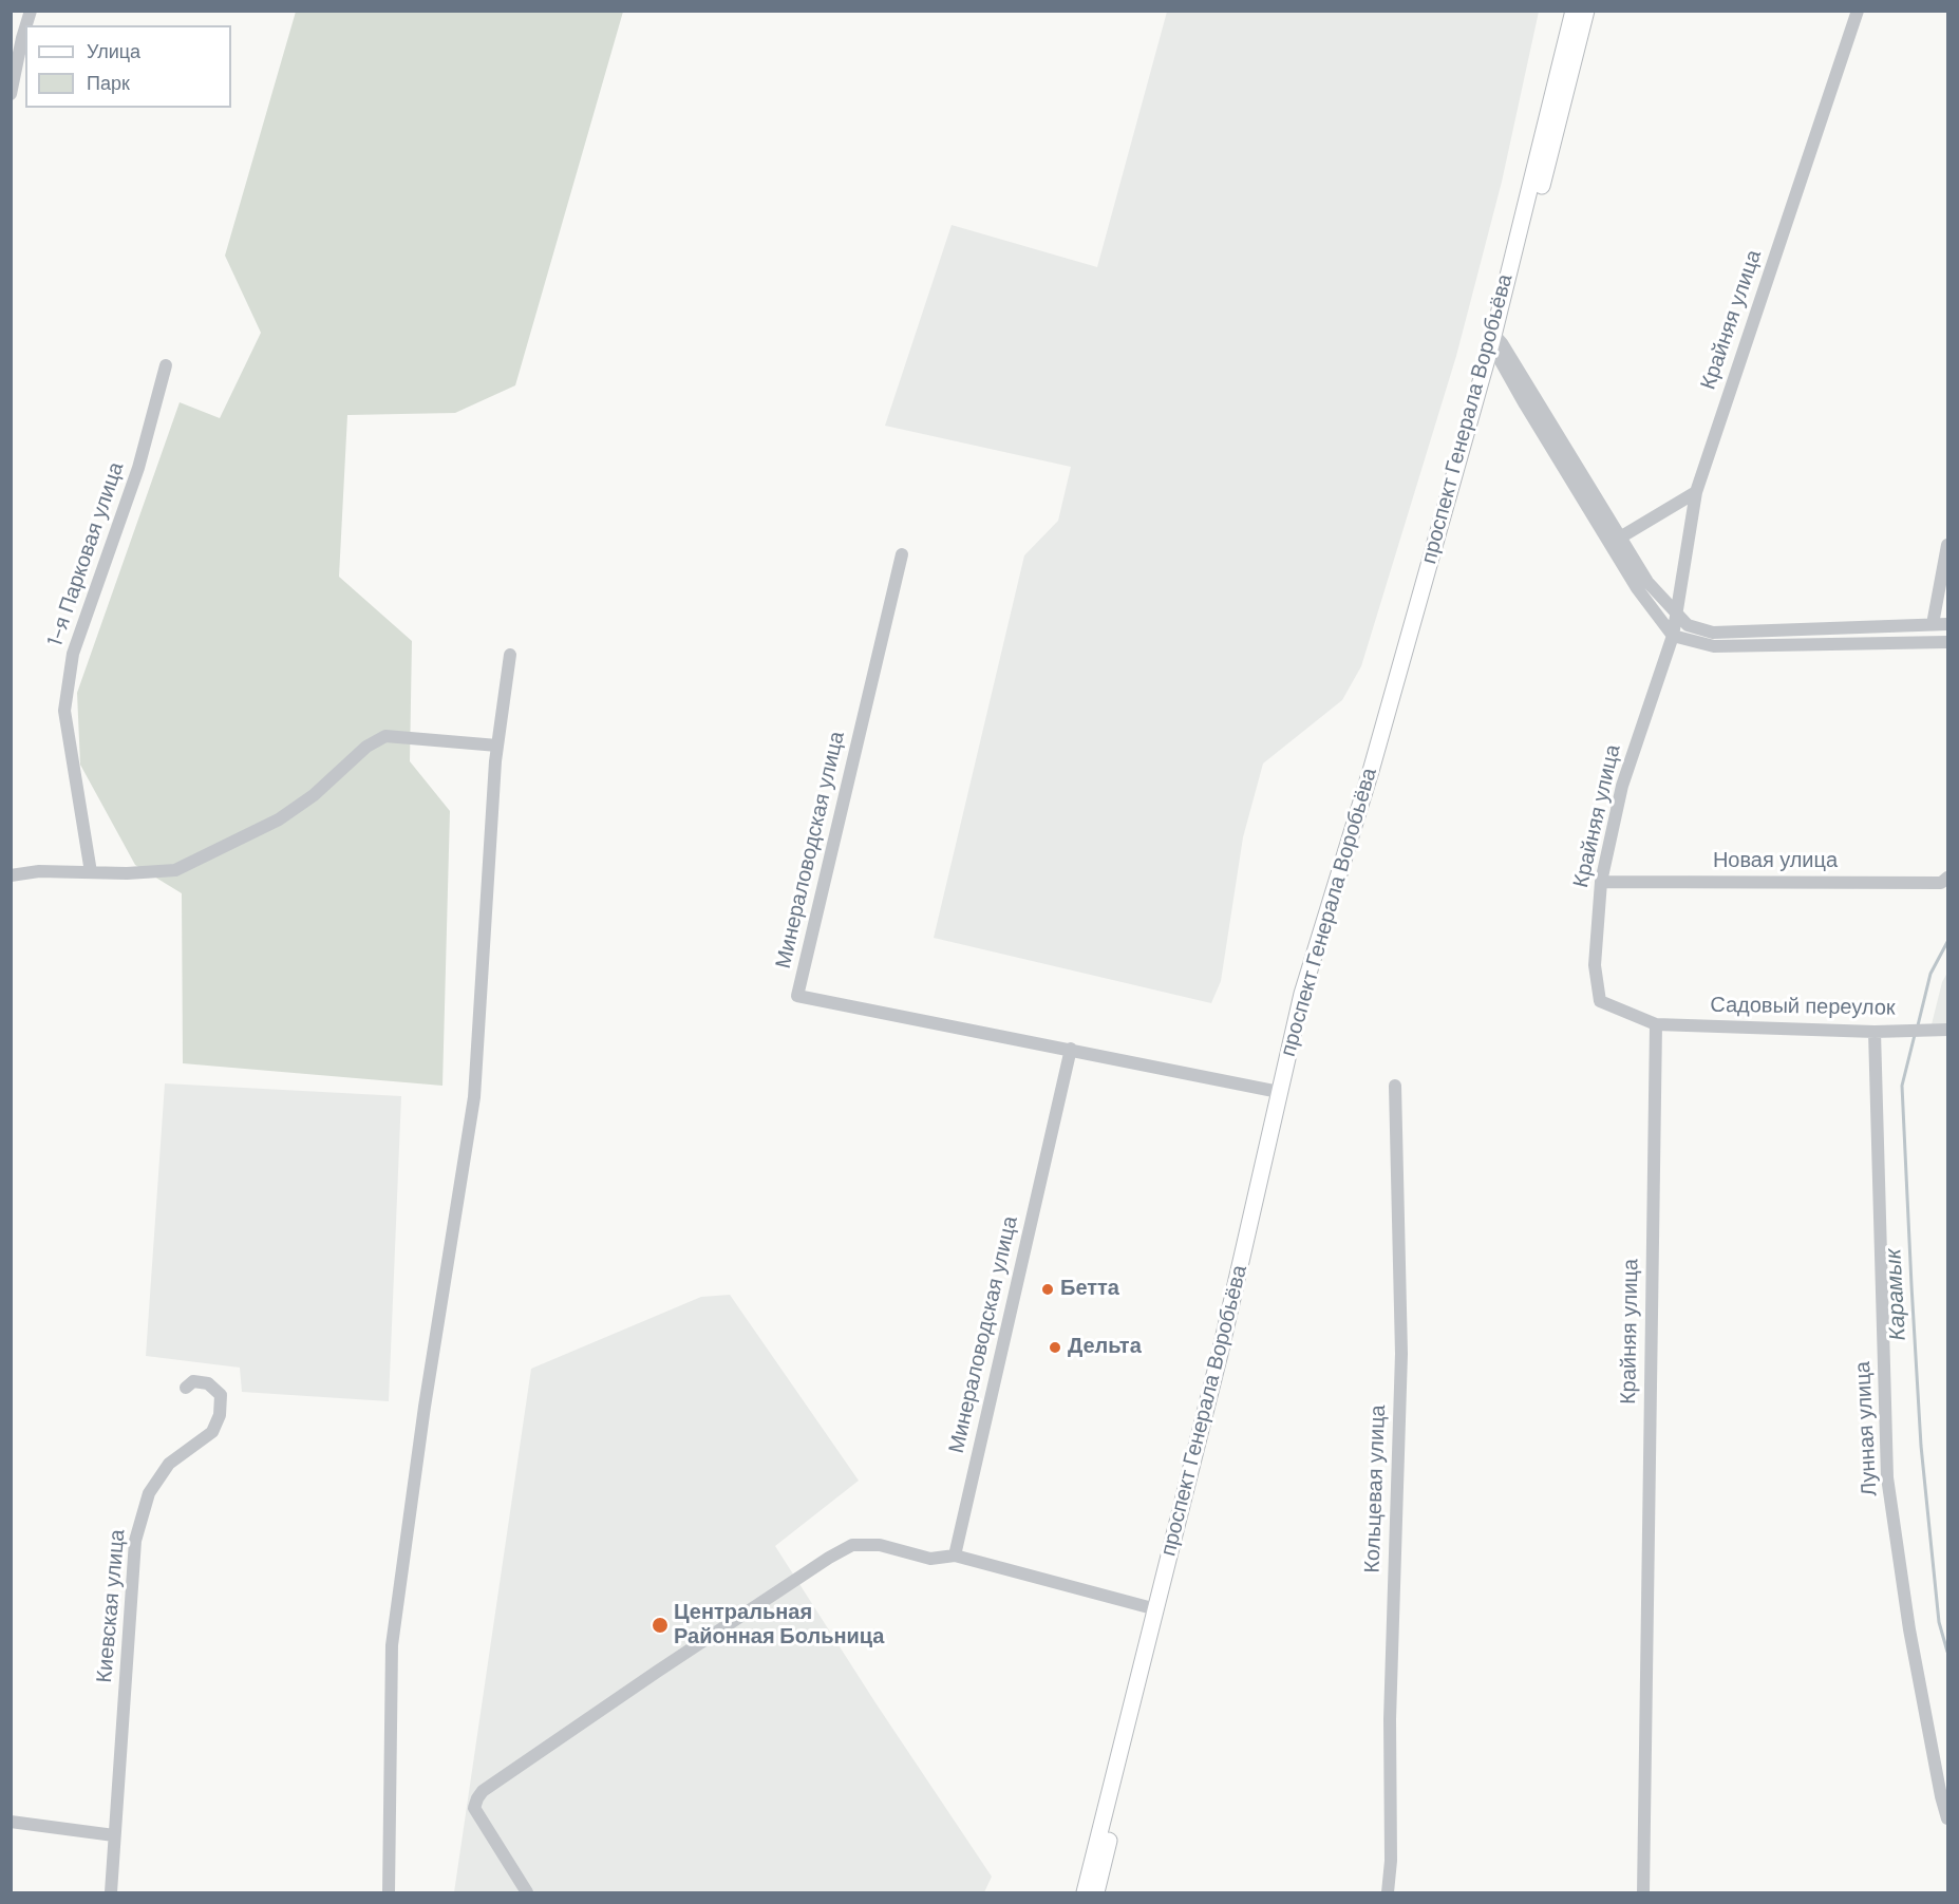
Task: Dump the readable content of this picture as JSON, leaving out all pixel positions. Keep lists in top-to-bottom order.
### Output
{
  "streets": {
    "main road": ["проспект Генерала Воробьёва"],
    "street": [
      "Крайняя улица",
      "1-я Парковая улица",
      "Минераловодская улица",
      "Новая улица",
      "Садовый переулок",
      "Лунная улица",
      "Кольцевая улица",
      "Киевская улица"
    ]
  },
  "crossings": [
    ["Крайняя улица", "Новая улица"],
    ["Крайняя улица", "Садовый переулок"],
    ["проспект Генерала Воробьёва", "Минераловодская улица"],
    ["Садовый переулок", "Лунная улица"]
  ],
  "water": ["Карамык"],
  "places": ["Бетта", "Дельта", "Центральная Районная Больница"],
  "legend": ["Улица", "Парк"]
}
